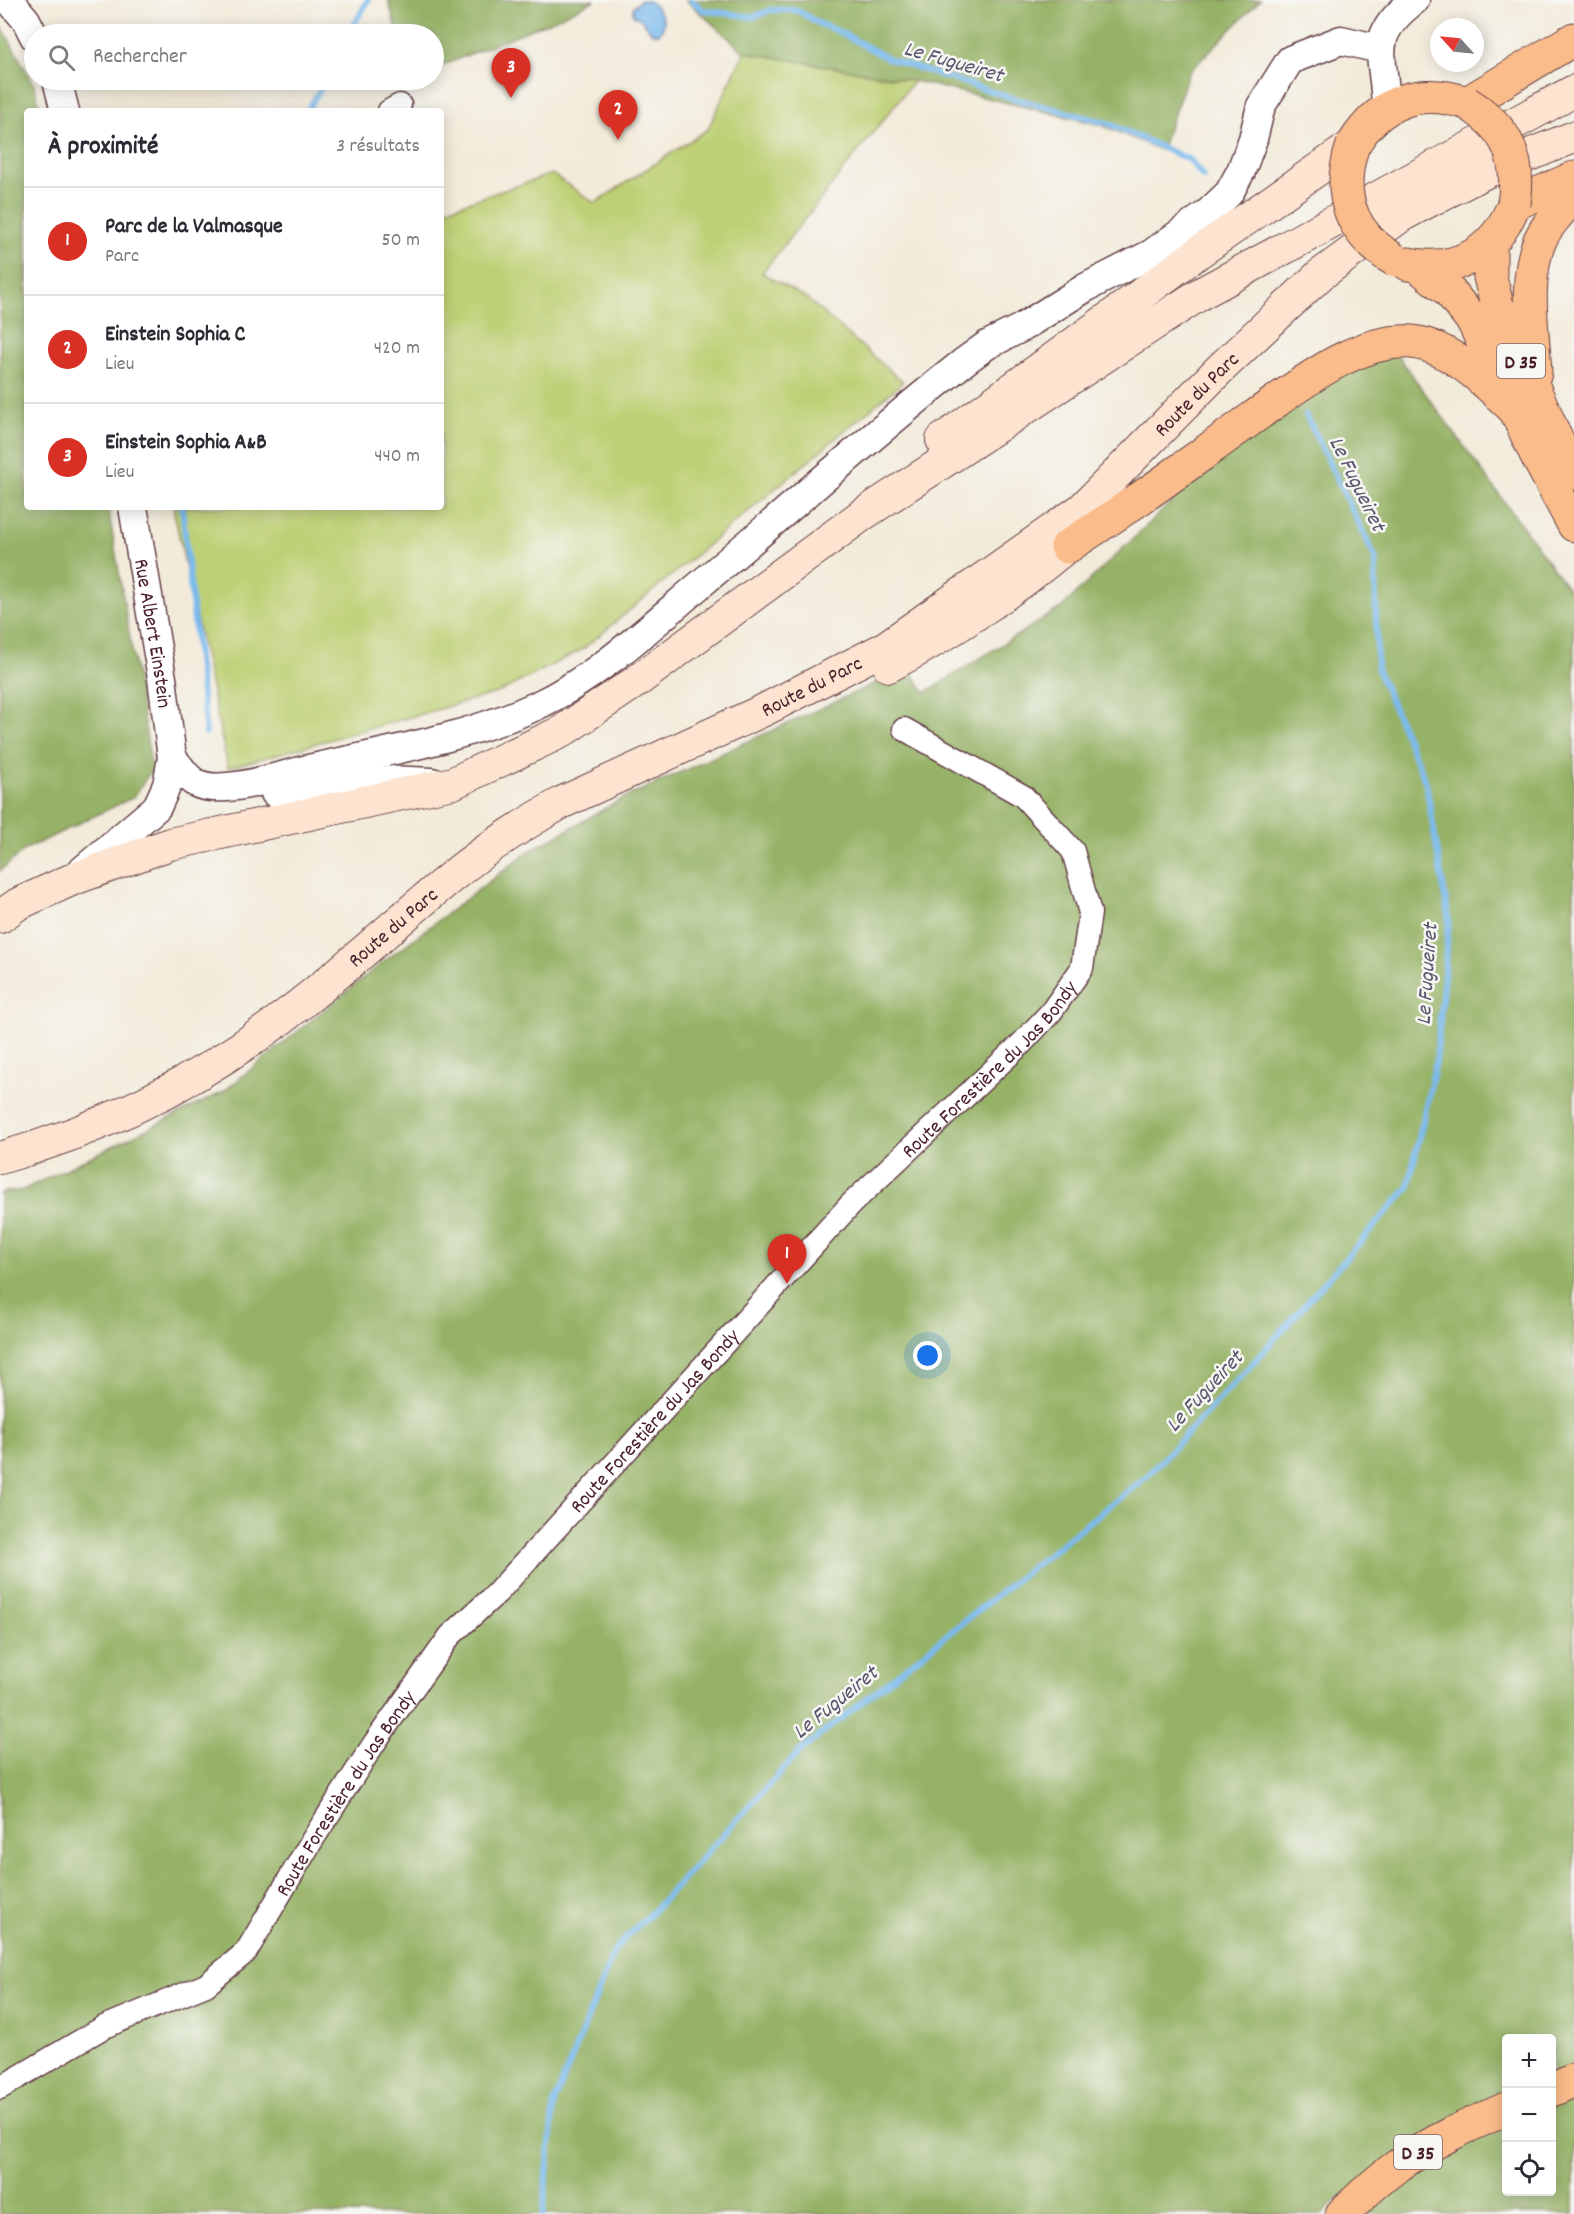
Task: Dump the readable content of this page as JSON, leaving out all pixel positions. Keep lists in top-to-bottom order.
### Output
{
  "streets": {
    "main road": ["D 35", "Route du Parc"],
    "street": ["Rue Albert Einstein", "Route Forestière du Jas Bondy"]
  },
  "water": ["Le Fugueiret"],
  "north": "top left",
  "page": {
    "search": "Rechercher",
    "pins": ["3", "2", "1"],
    "heading": ["À proximité", "3 résultats"],
    "list": [
      {
        "mark": "1",
        "name": "Parc de la Valmasque",
        "note": "Parc",
        "value": "50 m"
      },
      {
        "mark": "2",
        "name": "Einstein Sophia C",
        "note": "Lieu",
        "value": "420 m"
      },
      {
        "mark": "3",
        "name": "Einstein Sophia A&B",
        "note": "Lieu",
        "value": "440 m"
      }
    ],
    "map_buttons": ["+", "−"]
  }
}
